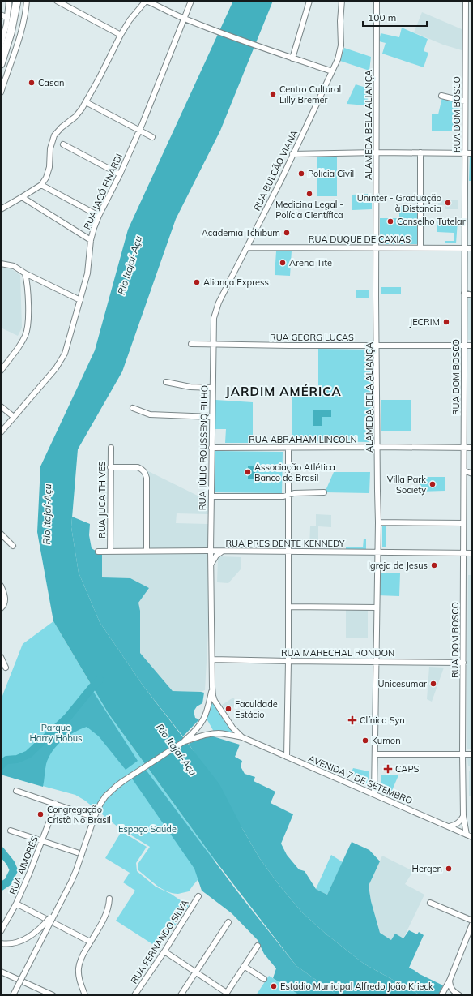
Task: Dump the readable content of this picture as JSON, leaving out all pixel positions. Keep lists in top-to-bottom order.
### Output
{
  "streets": {
    "street": [
      "RUA DOM BOSCO",
      "ALAMEDA BELA ALIANÇA",
      "RUA BULCÃO VIANA",
      "RUA JACÓ FINARDI",
      "RUA DUQUE DE CAXIAS",
      "RUA GEORG LUCAS",
      "RUA ABRAHAM LINCOLN",
      "RUA JÚLIO ROUSSENQ FILHO",
      "RUA JUCA THIVES",
      "RUA PRESIDENTE KENNEDY",
      "RUA MARECHAL RONDON",
      "AVENIDA 7 DE SETEMBRO",
      "RUA AIMORÉS",
      "RUA FERNANDO SILVA"
    ]
  },
  "crossings": [
    ["RUA DOM BOSCO", "RUA DUQUE DE CAXIAS"],
    ["RUA DOM BOSCO", "RUA GEORG LUCAS"],
    ["RUA DOM BOSCO", "RUA ABRAHAM LINCOLN"],
    ["RUA DOM BOSCO", "RUA PRESIDENTE KENNEDY"],
    ["RUA DOM BOSCO", "RUA MARECHAL RONDON"],
    ["RUA DOM BOSCO", "AVENIDA 7 DE SETEMBRO"],
    ["ALAMEDA BELA ALIANÇA", "RUA DUQUE DE CAXIAS"],
    ["ALAMEDA BELA ALIANÇA", "RUA GEORG LUCAS"],
    ["ALAMEDA BELA ALIANÇA", "RUA ABRAHAM LINCOLN"],
    ["ALAMEDA BELA ALIANÇA", "RUA PRESIDENTE KENNEDY"],
    ["ALAMEDA BELA ALIANÇA", "RUA MARECHAL RONDON"],
    ["ALAMEDA BELA ALIANÇA", "AVENIDA 7 DE SETEMBRO"],
    ["RUA BULCÃO VIANA", "RUA DUQUE DE CAXIAS"],
    ["RUA BULCÃO VIANA", "RUA GEORG LUCAS"],
    ["RUA BULCÃO VIANA", "RUA JÚLIO ROUSSENQ FILHO"],
    ["RUA GEORG LUCAS", "RUA JÚLIO ROUSSENQ FILHO"],
    ["RUA ABRAHAM LINCOLN", "RUA JÚLIO ROUSSENQ FILHO"],
    ["RUA JÚLIO ROUSSENQ FILHO", "RUA PRESIDENTE KENNEDY"],
    ["RUA JÚLIO ROUSSENQ FILHO", "RUA MARECHAL RONDON"],
    ["RUA JUCA THIVES", "RUA PRESIDENTE KENNEDY"]
  ],
  "districts": ["JARDIM AMÉRICA"],
  "water": ["Rio Itajaí-Açu"],
  "parks": ["Parque Harry Hobus", "Espaço Saúde"],
  "places": {
    "other": [
      "Casan",
      "Centro Cultural Lilly Bremer",
      "Polícia Civil",
      "Medicina Legal - Polícia Científica",
      "Uninter - Graduação à Distancia",
      "Conselho Tutelar",
      "Academia Tchibum",
      "Arena Tite",
      "Aliança Express",
      "JECRIM",
      "Associação Atlética Banco do Brasil",
      "Villa Park Society",
      "Igreja de Jesus",
      "Unicesumar",
      "Faculdade Estácio",
      "Kumon",
      "Congregação Cristã No Brasil",
      "Hergen",
      "Estádio Municipal Alfredo João Krieck"
    ],
    "health": ["Clínica Syn", "CAPS"]
  },
  "scale_bar": "100 m"
}
